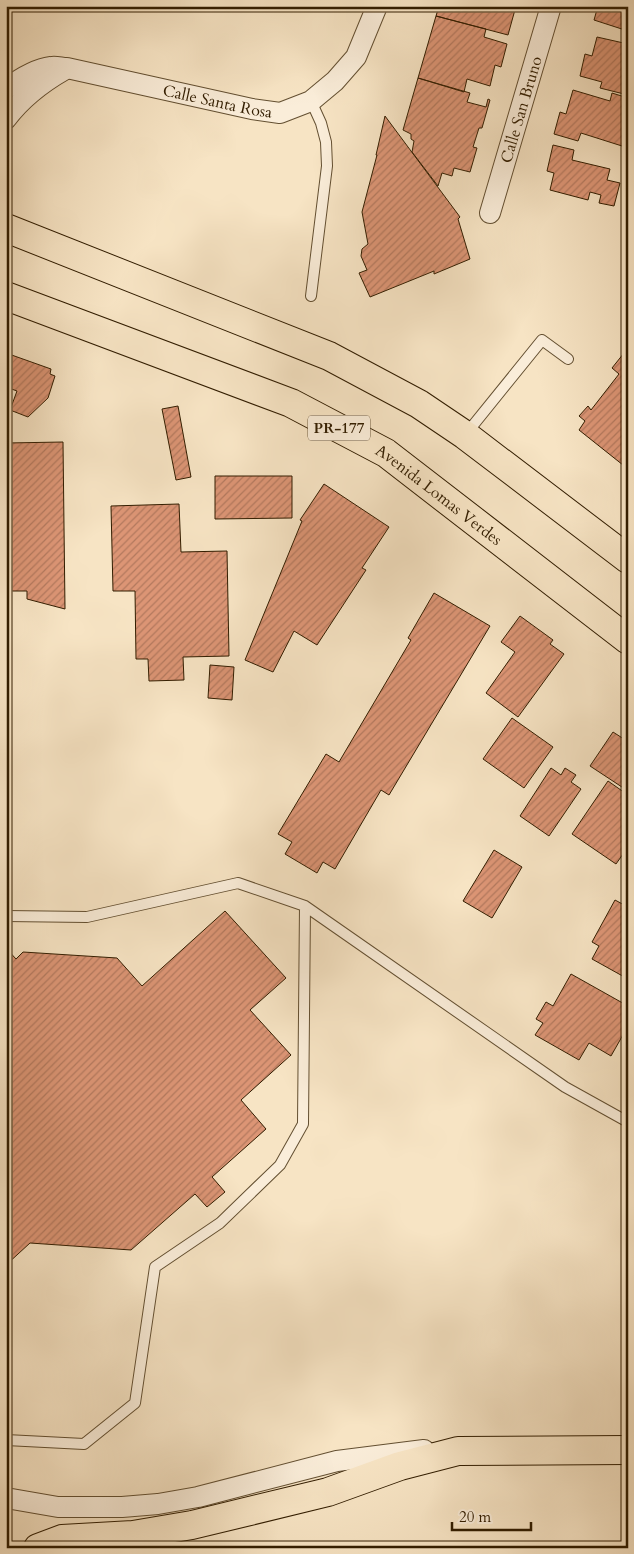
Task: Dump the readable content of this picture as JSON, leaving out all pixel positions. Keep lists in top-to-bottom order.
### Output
{
  "streets": {
    "main road": ["PR-177", "Avenida Lomas Verdes"],
    "street": ["Calle Santa Rosa", "Calle San Bruno"]
  },
  "scale_bar": "20 m"
}
